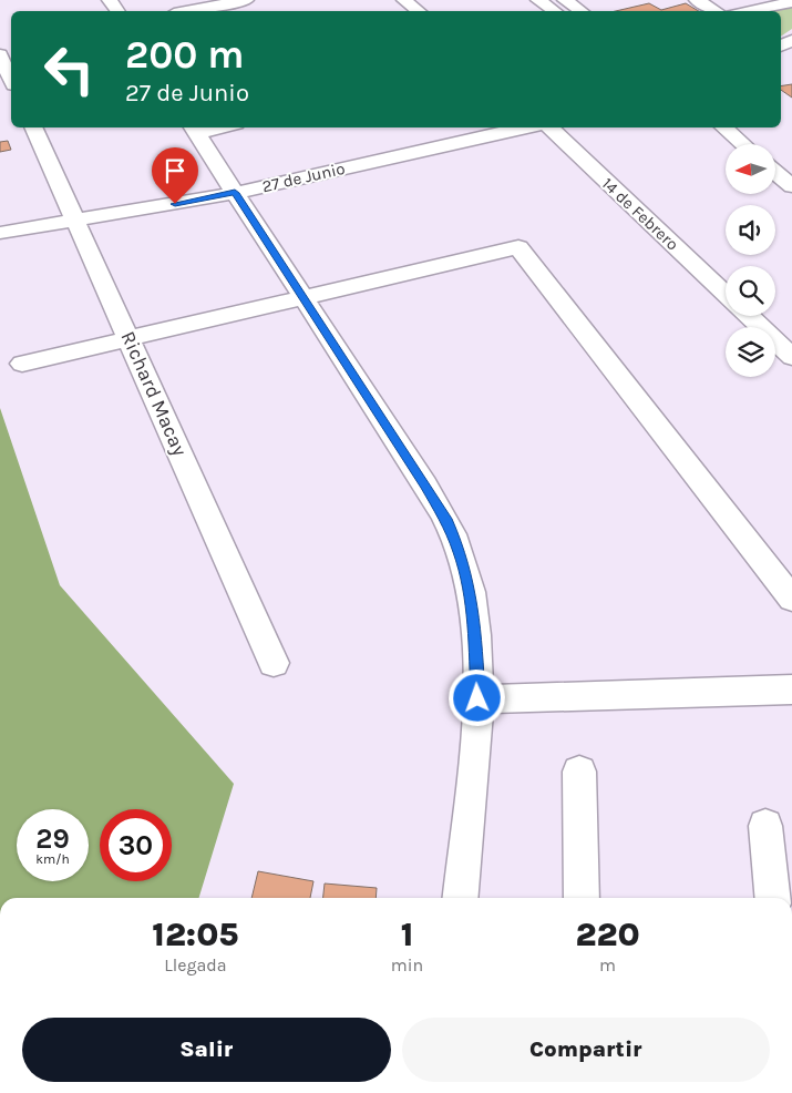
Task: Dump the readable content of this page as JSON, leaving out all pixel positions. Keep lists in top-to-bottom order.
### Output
{
  "streets": {
    "street": ["27 de Junio", "14 de Febrero", "Richard Macay"]
  },
  "crossings": [
    ["27 de Junio", "Richard Macay"]
  ],
  "north": "left",
  "page": {
    "turn": ["200 m", "27 de Junio"],
    "speed": "29 km/h",
    "limit": "30",
    "eta": [
      "12:05",
      "Llegada",
      "1",
      "min",
      "220",
      "m"
    ],
    "buttons": ["Salir", "Compartir"]
  }
}
